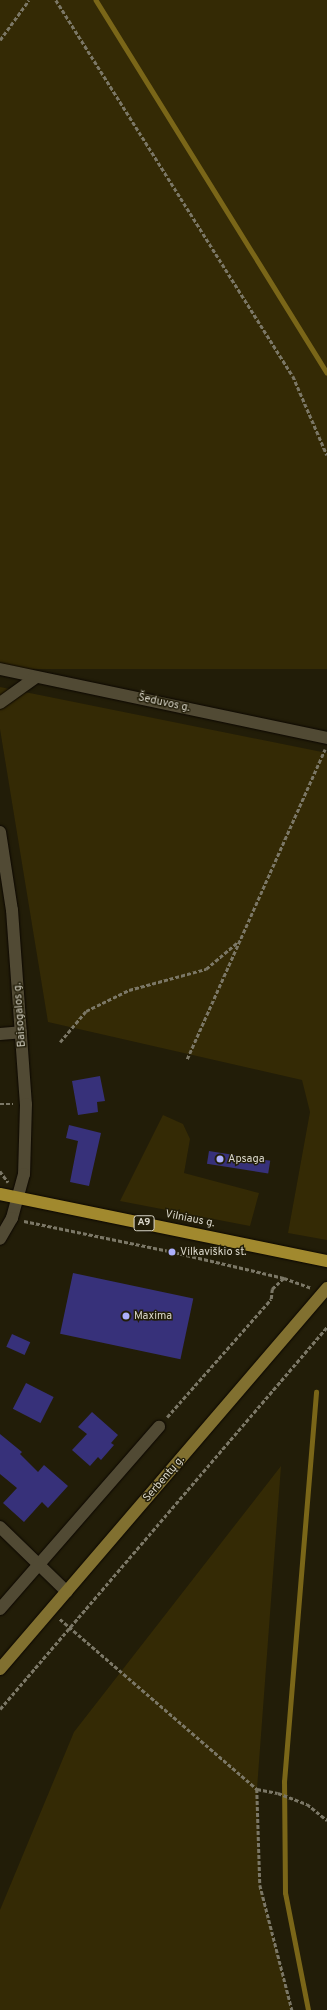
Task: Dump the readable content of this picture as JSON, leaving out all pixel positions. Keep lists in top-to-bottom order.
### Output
{
  "streets": {
    "highway": ["Vilniaus g.", "A9"],
    "main road": ["Serbentų g."],
    "street": ["Šeduvos g.", "Baisogalos g."]
  },
  "crossings": [
    ["Baisogalos g.", "Vilniaus g."]
  ],
  "places": ["Apsaga", "Vilkaviškio st.", "Maxima"]
}
